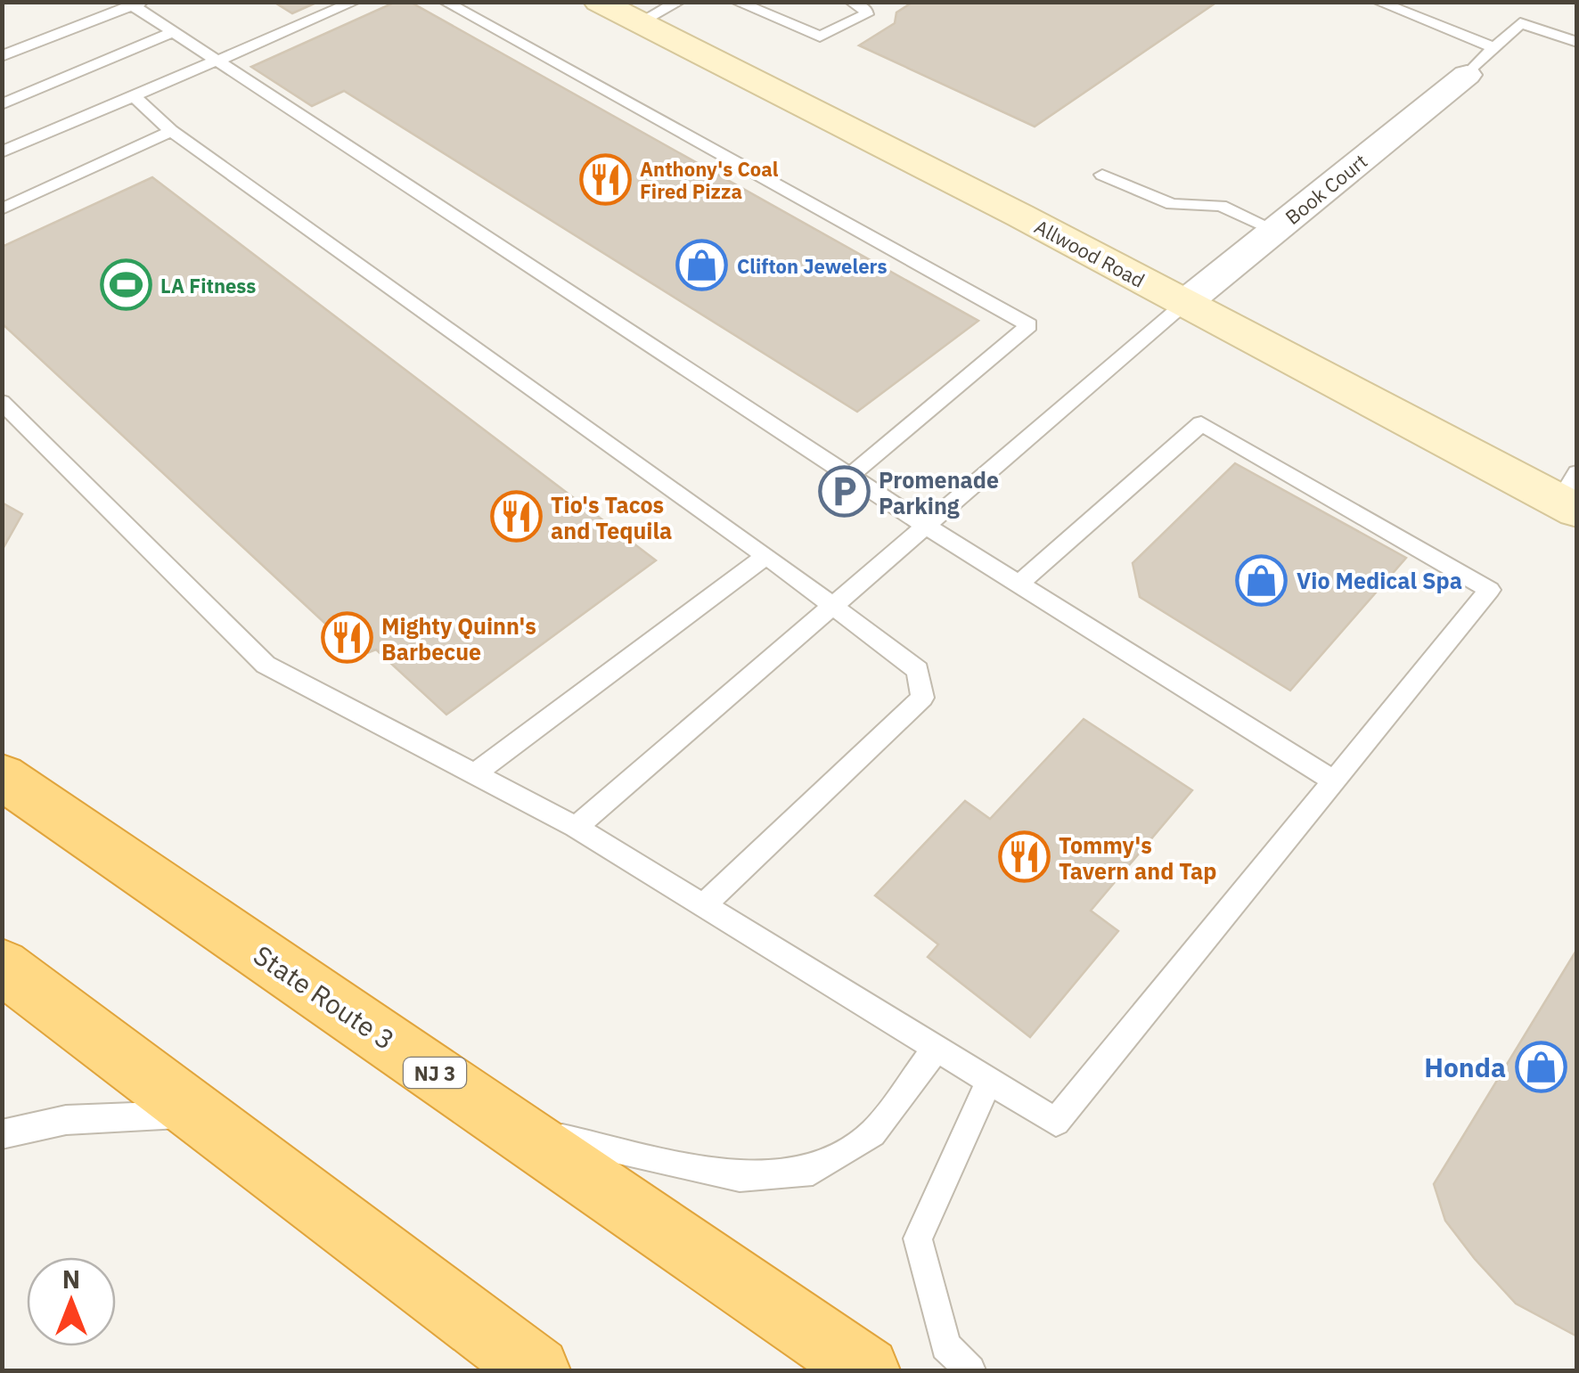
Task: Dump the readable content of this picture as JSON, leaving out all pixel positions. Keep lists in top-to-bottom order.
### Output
{
  "streets": {
    "highway": ["State Route 3", "NJ 3"],
    "main road": ["Allwood Road"],
    "street": ["Book Court"]
  },
  "crossings": [
    ["Book Court", "Allwood Road"]
  ],
  "places": {
    "restaurant": [
      "Anthony's Coal Fired Pizza",
      "Tio's Tacos and Tequila",
      "Mighty Quinn's Barbecue",
      "Tommy's Tavern and Tap"
    ],
    "shop": ["Clifton Jewelers", "Vio Medical Spa", "Honda"],
    "sports": ["LA Fitness"],
    "parking": ["Promenade Parking"]
  },
  "north": "top"
}
